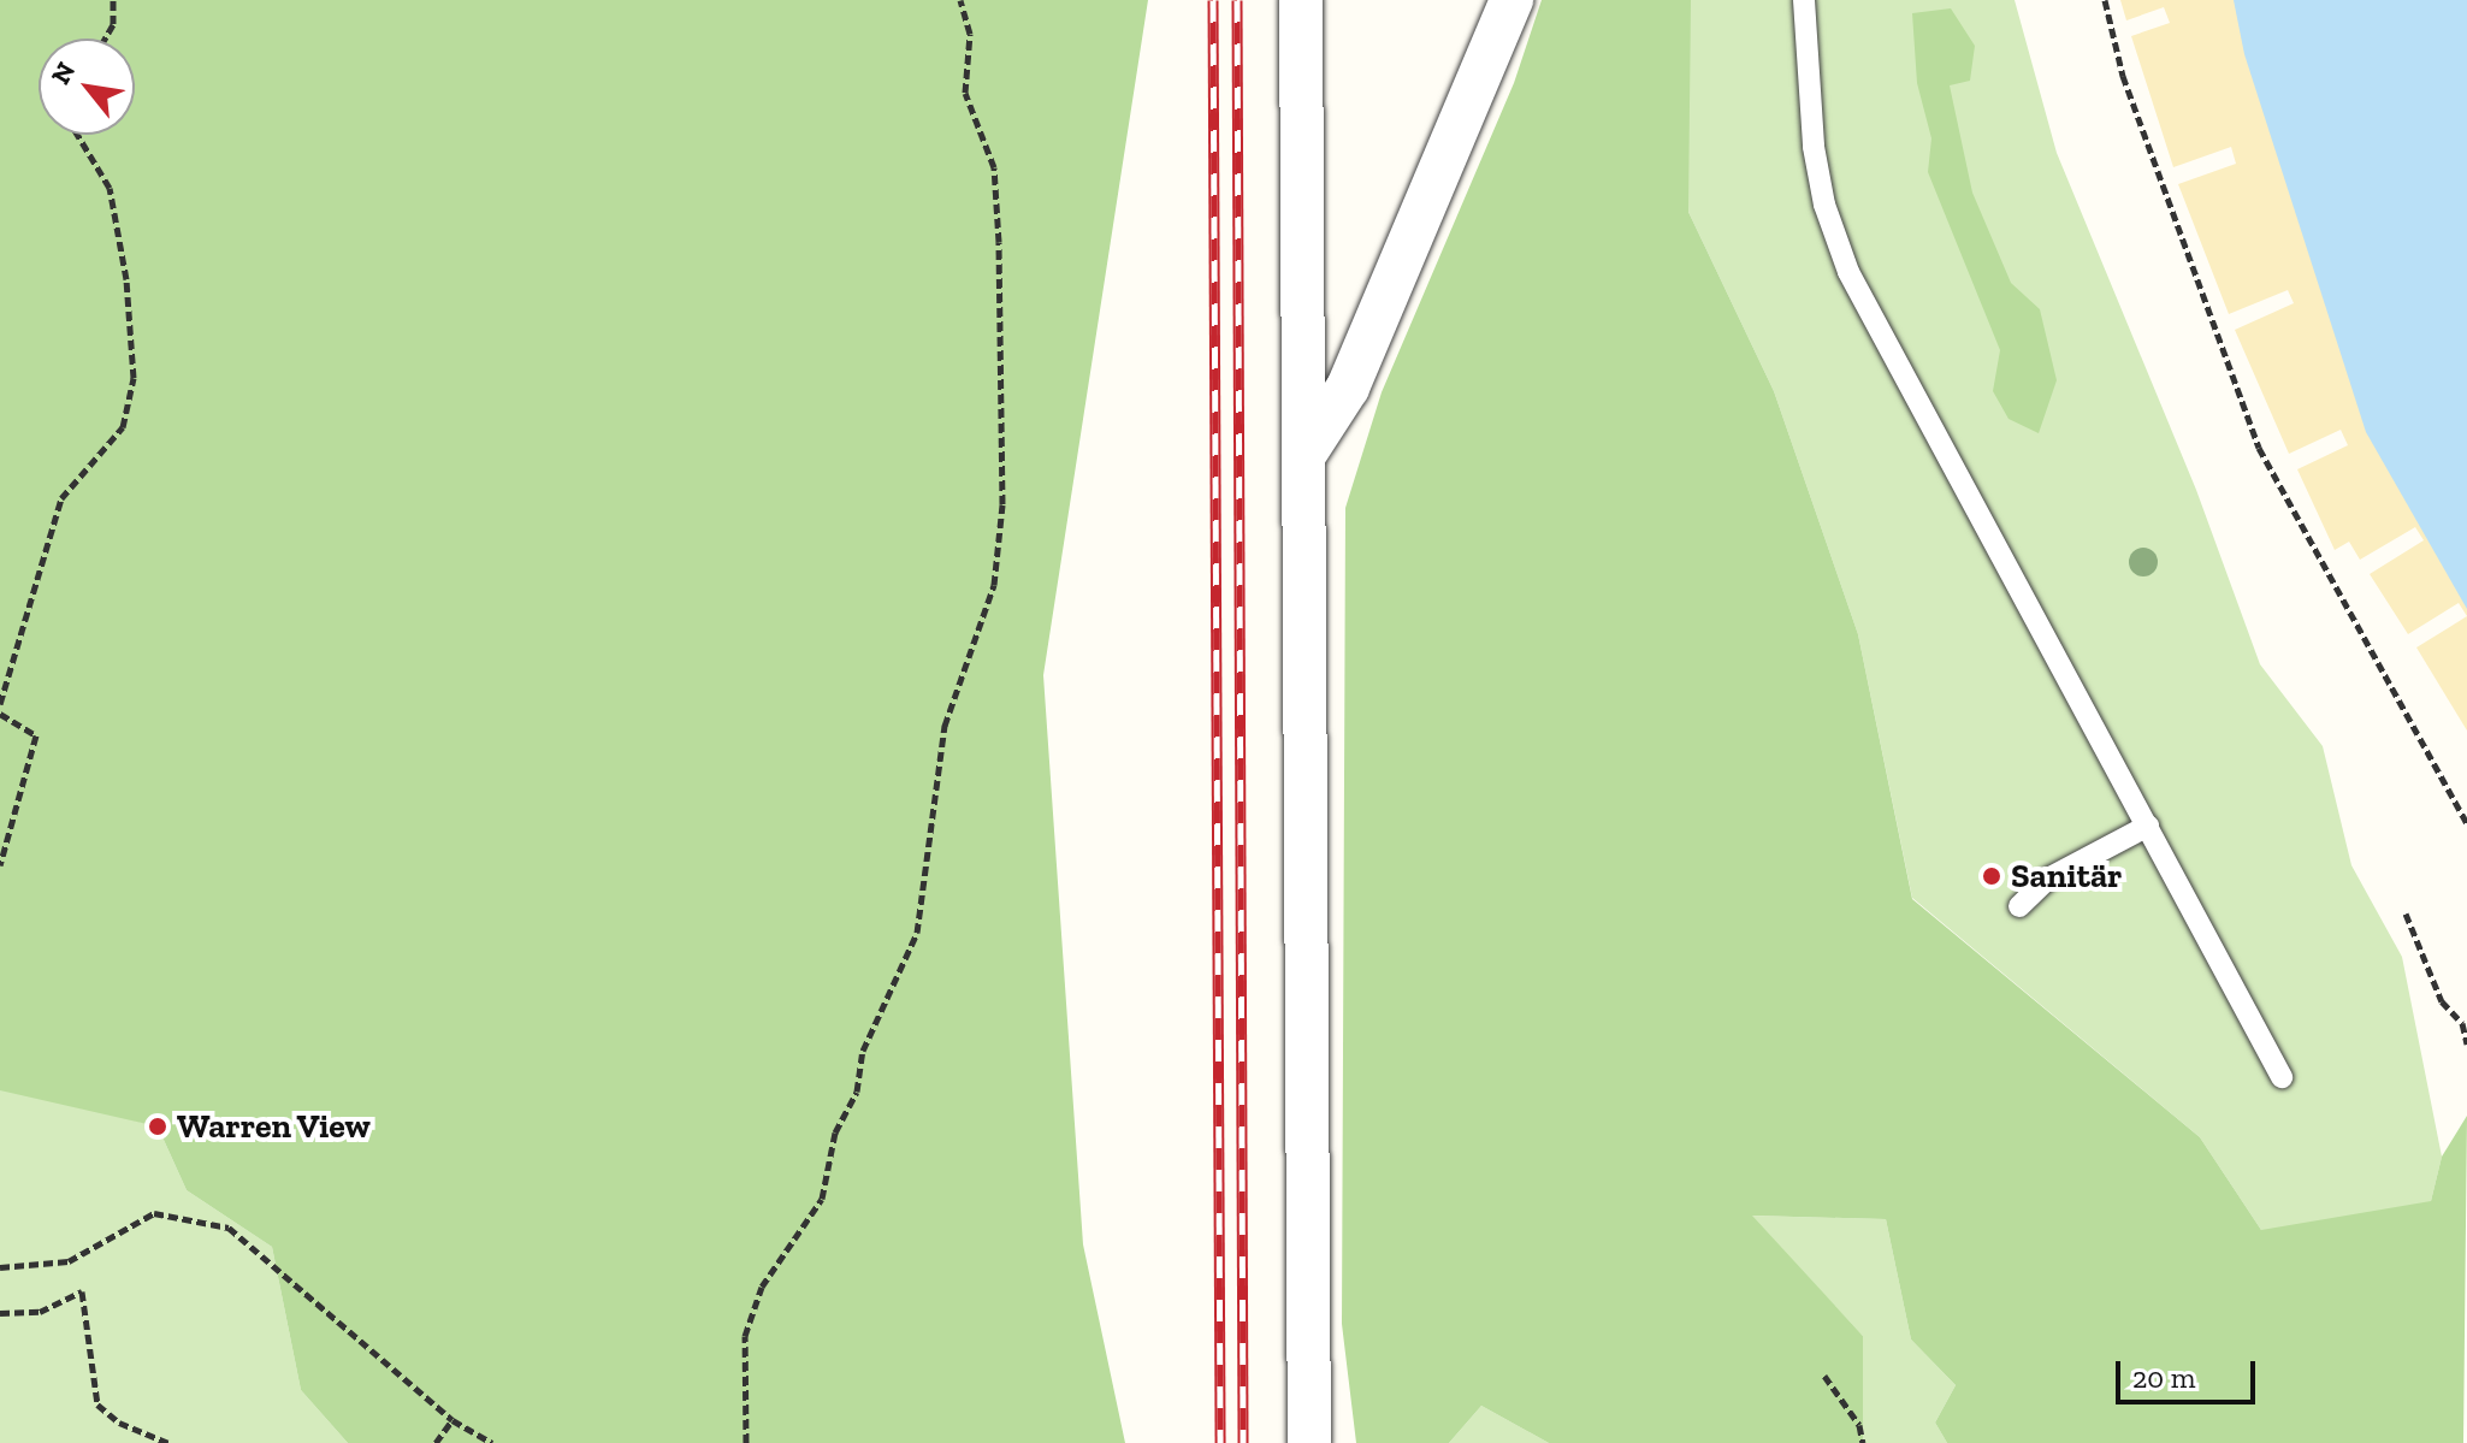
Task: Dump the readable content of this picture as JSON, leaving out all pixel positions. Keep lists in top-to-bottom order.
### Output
{
  "places": ["Sanitär", "Warren View"],
  "scale_bar": "20 m",
  "north": "top left"
}
